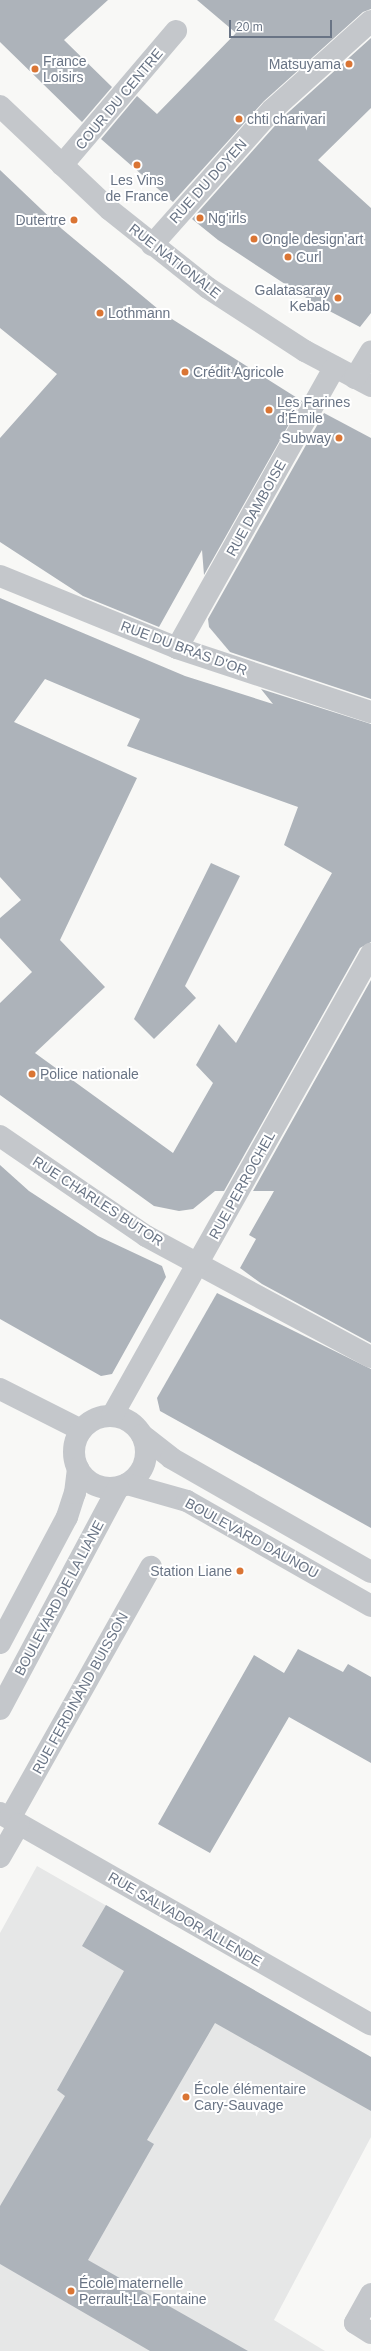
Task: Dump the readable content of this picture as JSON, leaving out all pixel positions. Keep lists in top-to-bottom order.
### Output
{
  "streets": {
    "street": [
      "COUR DU CENTRE",
      "RUE DU DOYEN",
      "RUE NATIONALE",
      "RUE DAMBOISE",
      "RUE DU BRAS D'OR",
      "RUE PERROCHEL",
      "RUE CHARLES BUTOR",
      "BOULEVARD DAUNOU",
      "BOULEVARD DE LA LIANE",
      "RUE FERDINAND BUISSON",
      "RUE SALVADOR ALLENDE"
    ]
  },
  "crossings": [
    ["COUR DU CENTRE", "RUE NATIONALE"],
    ["RUE DU DOYEN", "RUE NATIONALE"],
    ["RUE NATIONALE", "RUE DAMBOISE"],
    ["RUE DAMBOISE", "RUE DU BRAS D'OR"],
    ["RUE PERROCHEL", "RUE CHARLES BUTOR"],
    ["RUE PERROCHEL", "BOULEVARD DAUNOU"],
    ["RUE PERROCHEL", "BOULEVARD DE LA LIANE"],
    ["BOULEVARD DAUNOU", "BOULEVARD DE LA LIANE"],
    ["RUE FERDINAND BUISSON", "RUE SALVADOR ALLENDE"]
  ],
  "places": [
    "Matsuyama",
    "France Loisirs",
    "chti charivari",
    "Les Vins de France",
    "Ng'irls",
    "Dutertre",
    "Ongle design'art",
    "Curl",
    "Galatasaray Kebab",
    "Lothmann",
    "Crédit Agricole",
    "Les Farines d’Émile",
    "Subway",
    "Police nationale",
    "Station Liane",
    "École élémentaire Cary-Sauvage",
    "École maternelle Perrault-La Fontaine"
  ],
  "scale_bar": "20 m"
}
